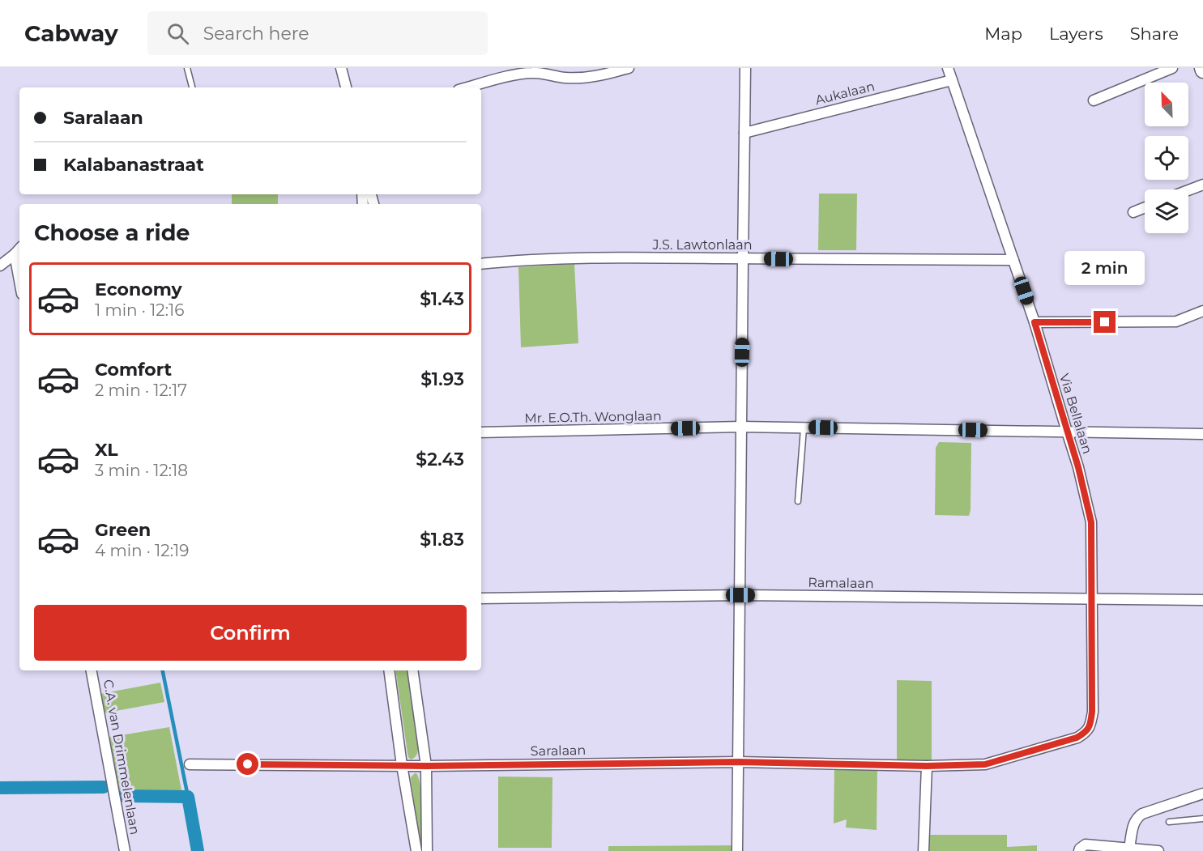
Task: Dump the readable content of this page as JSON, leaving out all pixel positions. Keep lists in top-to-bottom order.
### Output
{
  "streets": {
    "street": [
      "Aukalaan",
      "J.S. Lawtonlaan",
      "Via Bellalaan",
      "Mr. E.O.Th. Wonglaan",
      "Ramalaan",
      "Saralaan",
      "C.A. van Drimmelenlaan"
    ]
  },
  "crossings": [
    ["Aukalaan", "Via Bellalaan"],
    ["J.S. Lawtonlaan", "Via Bellalaan"],
    ["Via Bellalaan", "Mr. E.O.Th. Wonglaan"],
    ["Via Bellalaan", "Ramalaan"],
    ["Via Bellalaan", "Saralaan"]
  ],
  "north": "top left",
  "page": {
    "header": "Cabway",
    "search": "Search here",
    "nav": ["Map", "Layers", "Share"],
    "banner": ["Saralaan", "Kalabanastraat"],
    "heading": "Choose a ride",
    "bubble": "2 min",
    "list": [
      {
        "name": "Economy",
        "note": "1 min · 12:16",
        "value": "$1.43"
      },
      {
        "name": "Comfort",
        "note": "2 min · 12:17",
        "value": "$1.93"
      },
      {
        "name": "XL",
        "note": "3 min · 12:18",
        "value": "$2.43"
      },
      {
        "name": "Green",
        "note": "4 min · 12:19",
        "value": "$1.83"
      }
    ],
    "buttons": "Confirm"
  }
}
